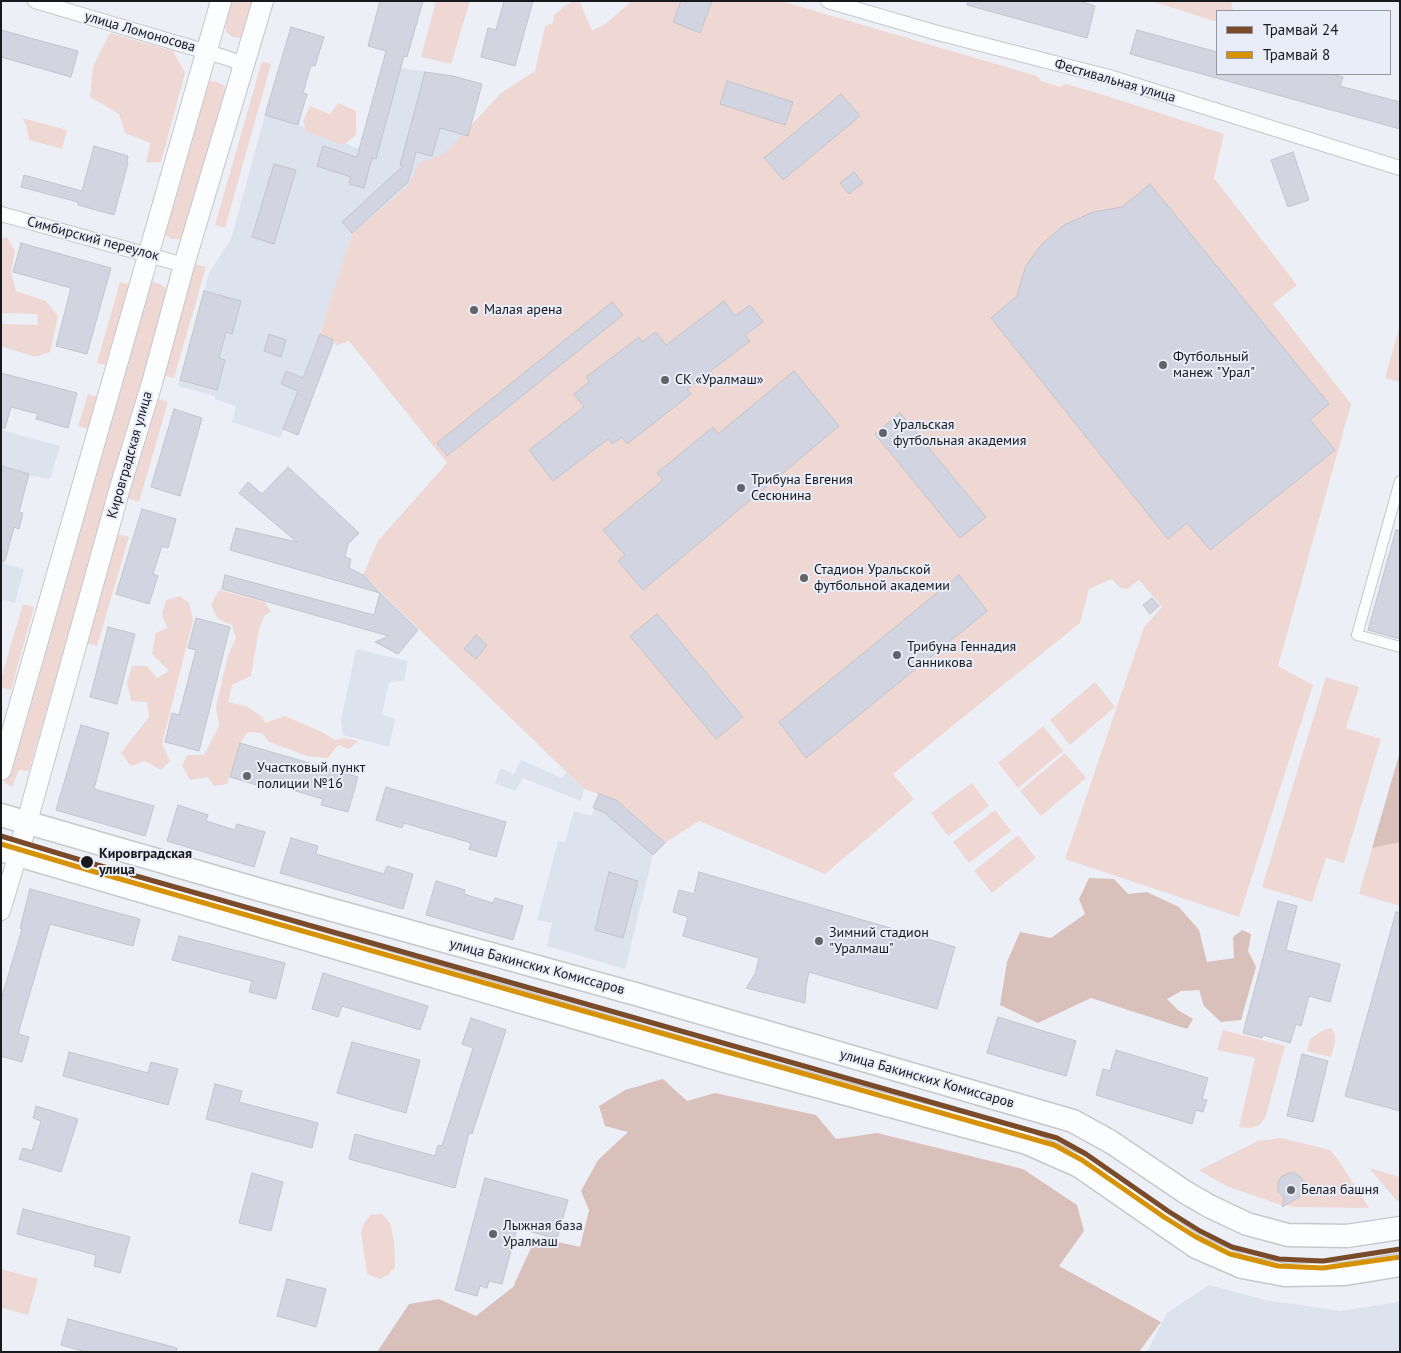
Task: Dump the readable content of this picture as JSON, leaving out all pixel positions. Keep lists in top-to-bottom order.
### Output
{
  "streets": {
    "main road": ["Кировградская улица", "улица Бакинских Комиссаров"],
    "street": ["улица Ломоносова", "Фестивальная улица", "Симбирский переулок"]
  },
  "crossings": [
    ["улица Ломоносова", "Кировградская улица"],
    ["Симбирский переулок", "Кировградская улица"],
    ["Кировградская улица", "улица Бакинских Комиссаров"]
  ],
  "places": [
    "Малая арена",
    "Футбольный манеж \"Урал\"",
    "СК «Уралмаш»",
    "Уральская футбольная академия",
    "Трибуна Евгения Сесюнина",
    "Стадион Уральской футбольной академии",
    "Трибуна Геннадия Санникова",
    "Участковый пункт полиции №16",
    "Кировградская улица",
    "Зимний стадион \"Уралмаш\"",
    "Белая башня",
    "Лыжная база Уралмаш"
  ],
  "lines": ["tram line 24", "tram line 8"],
  "legend": ["Трамвай 24", "Трамвай 8"]
}
